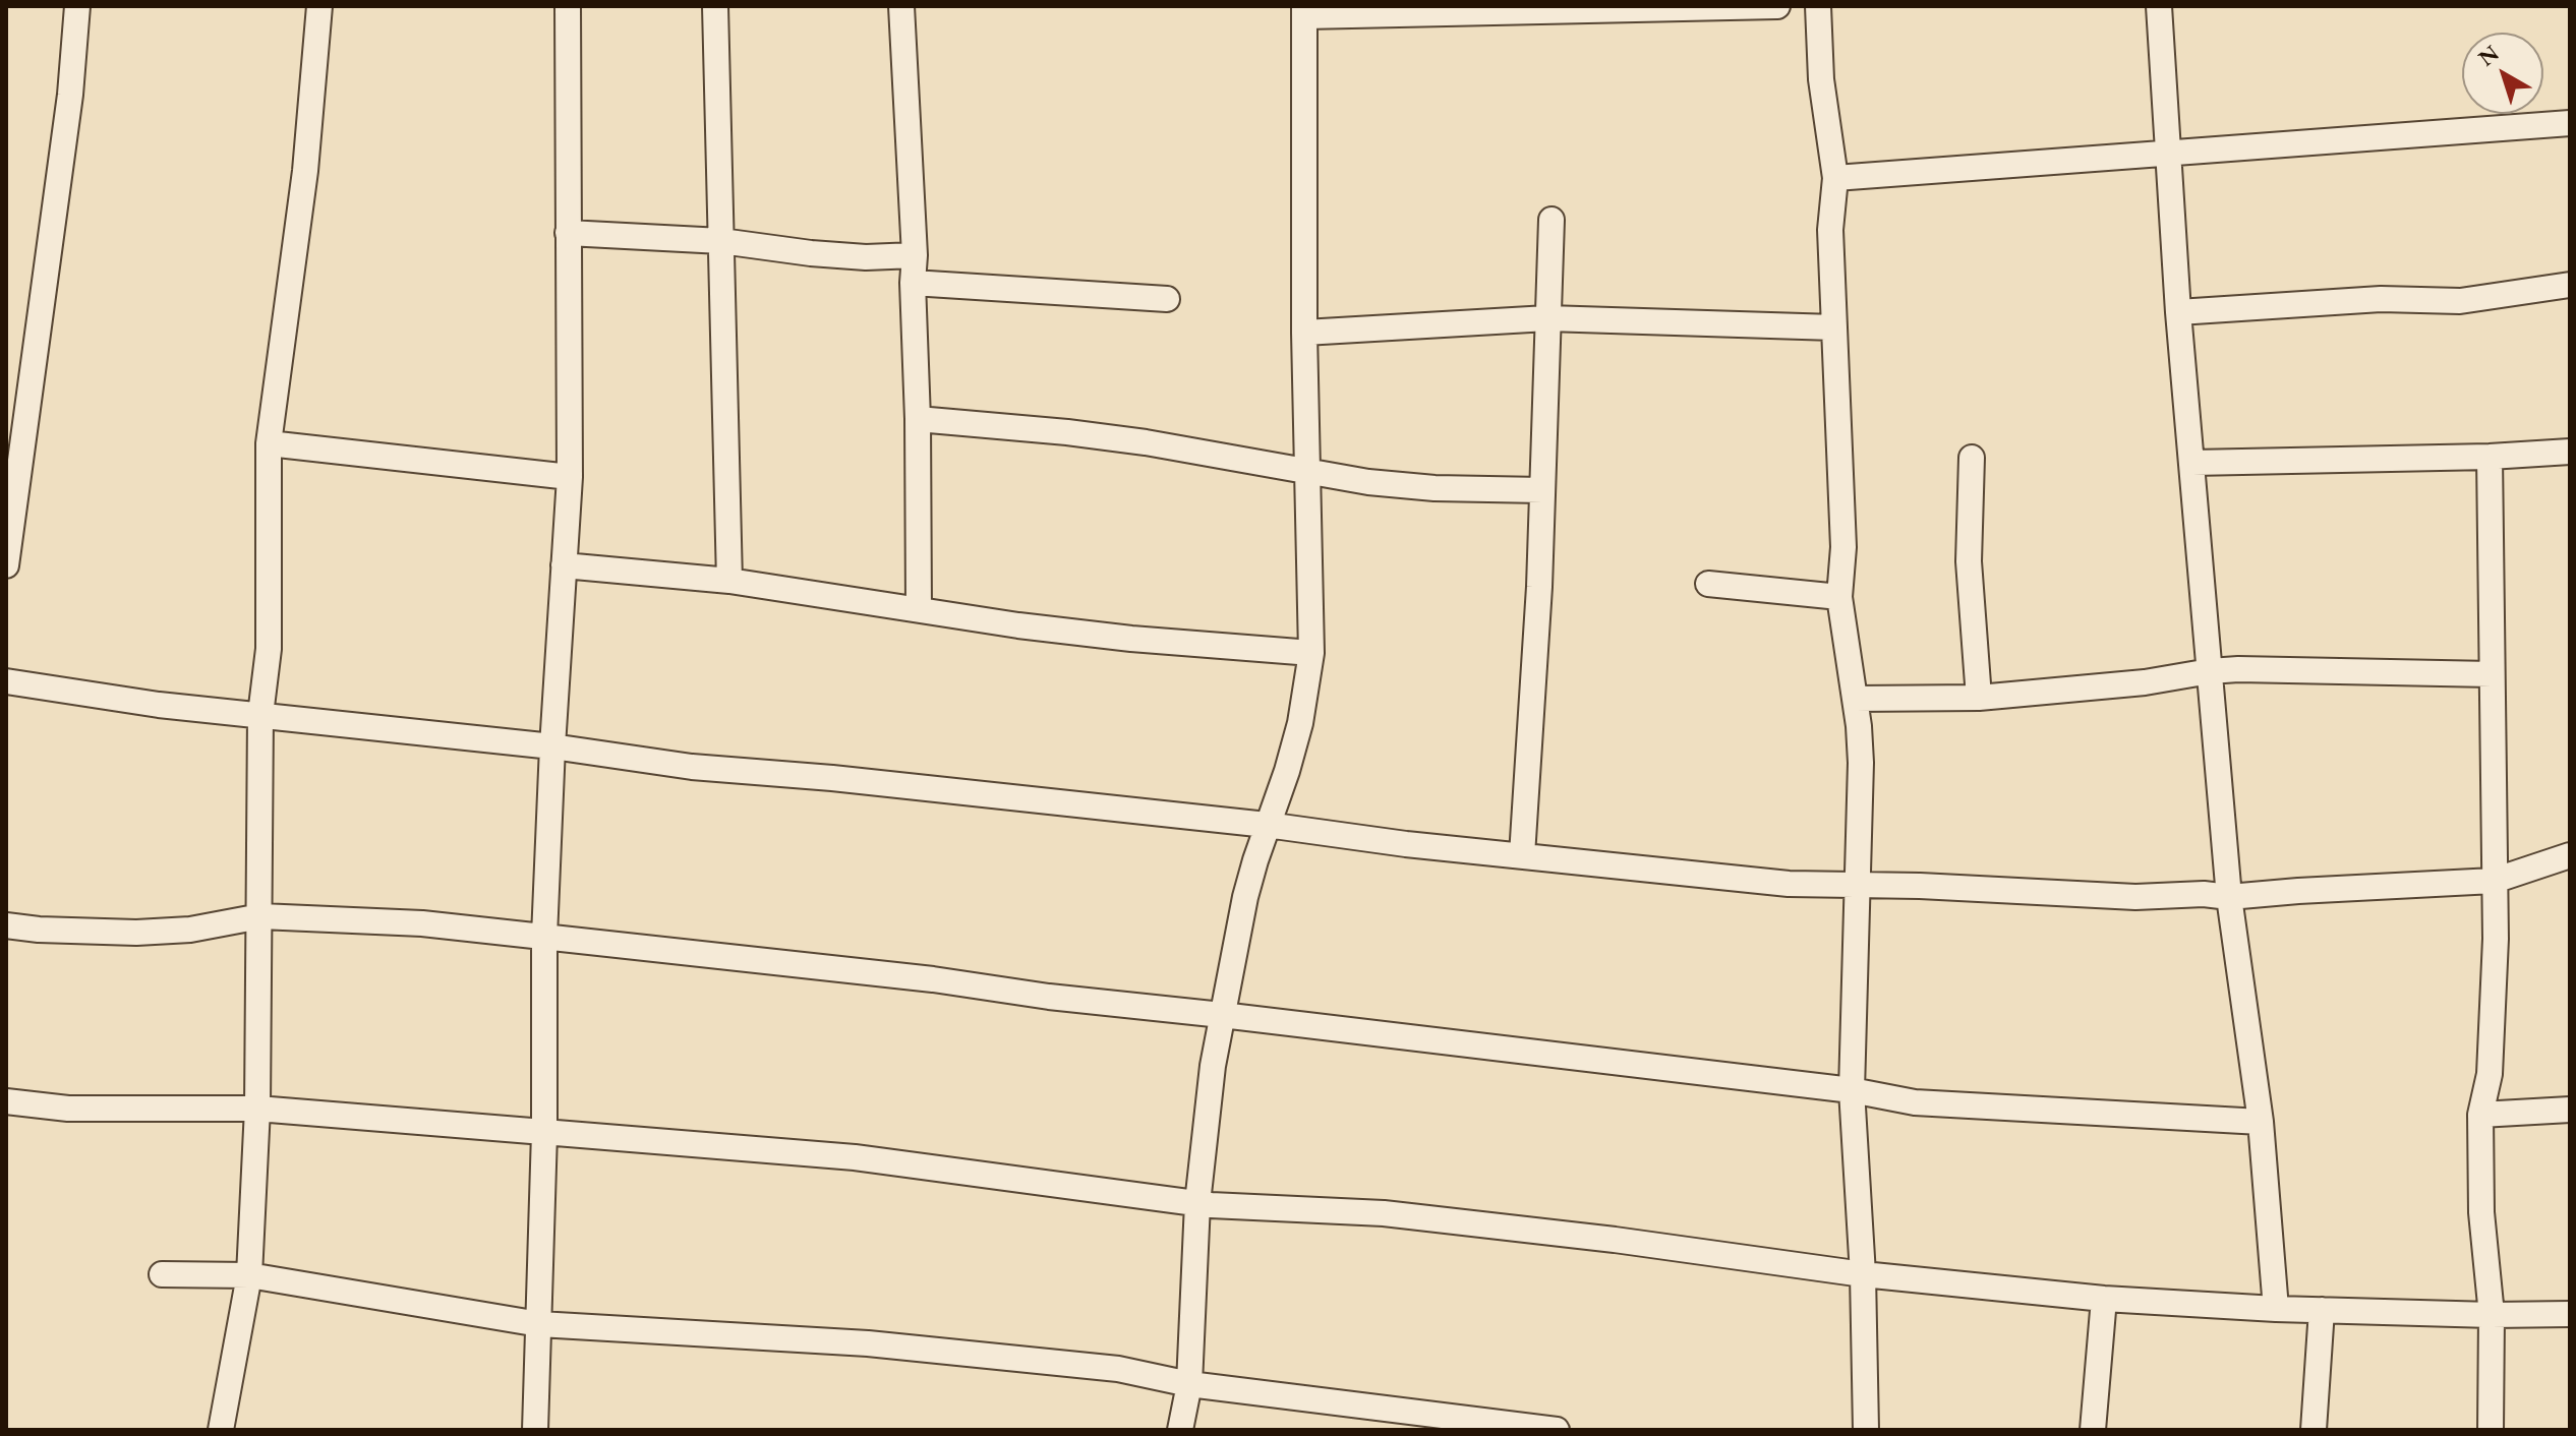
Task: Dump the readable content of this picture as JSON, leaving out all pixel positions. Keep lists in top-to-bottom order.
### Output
{
  "north": "top left"
}
